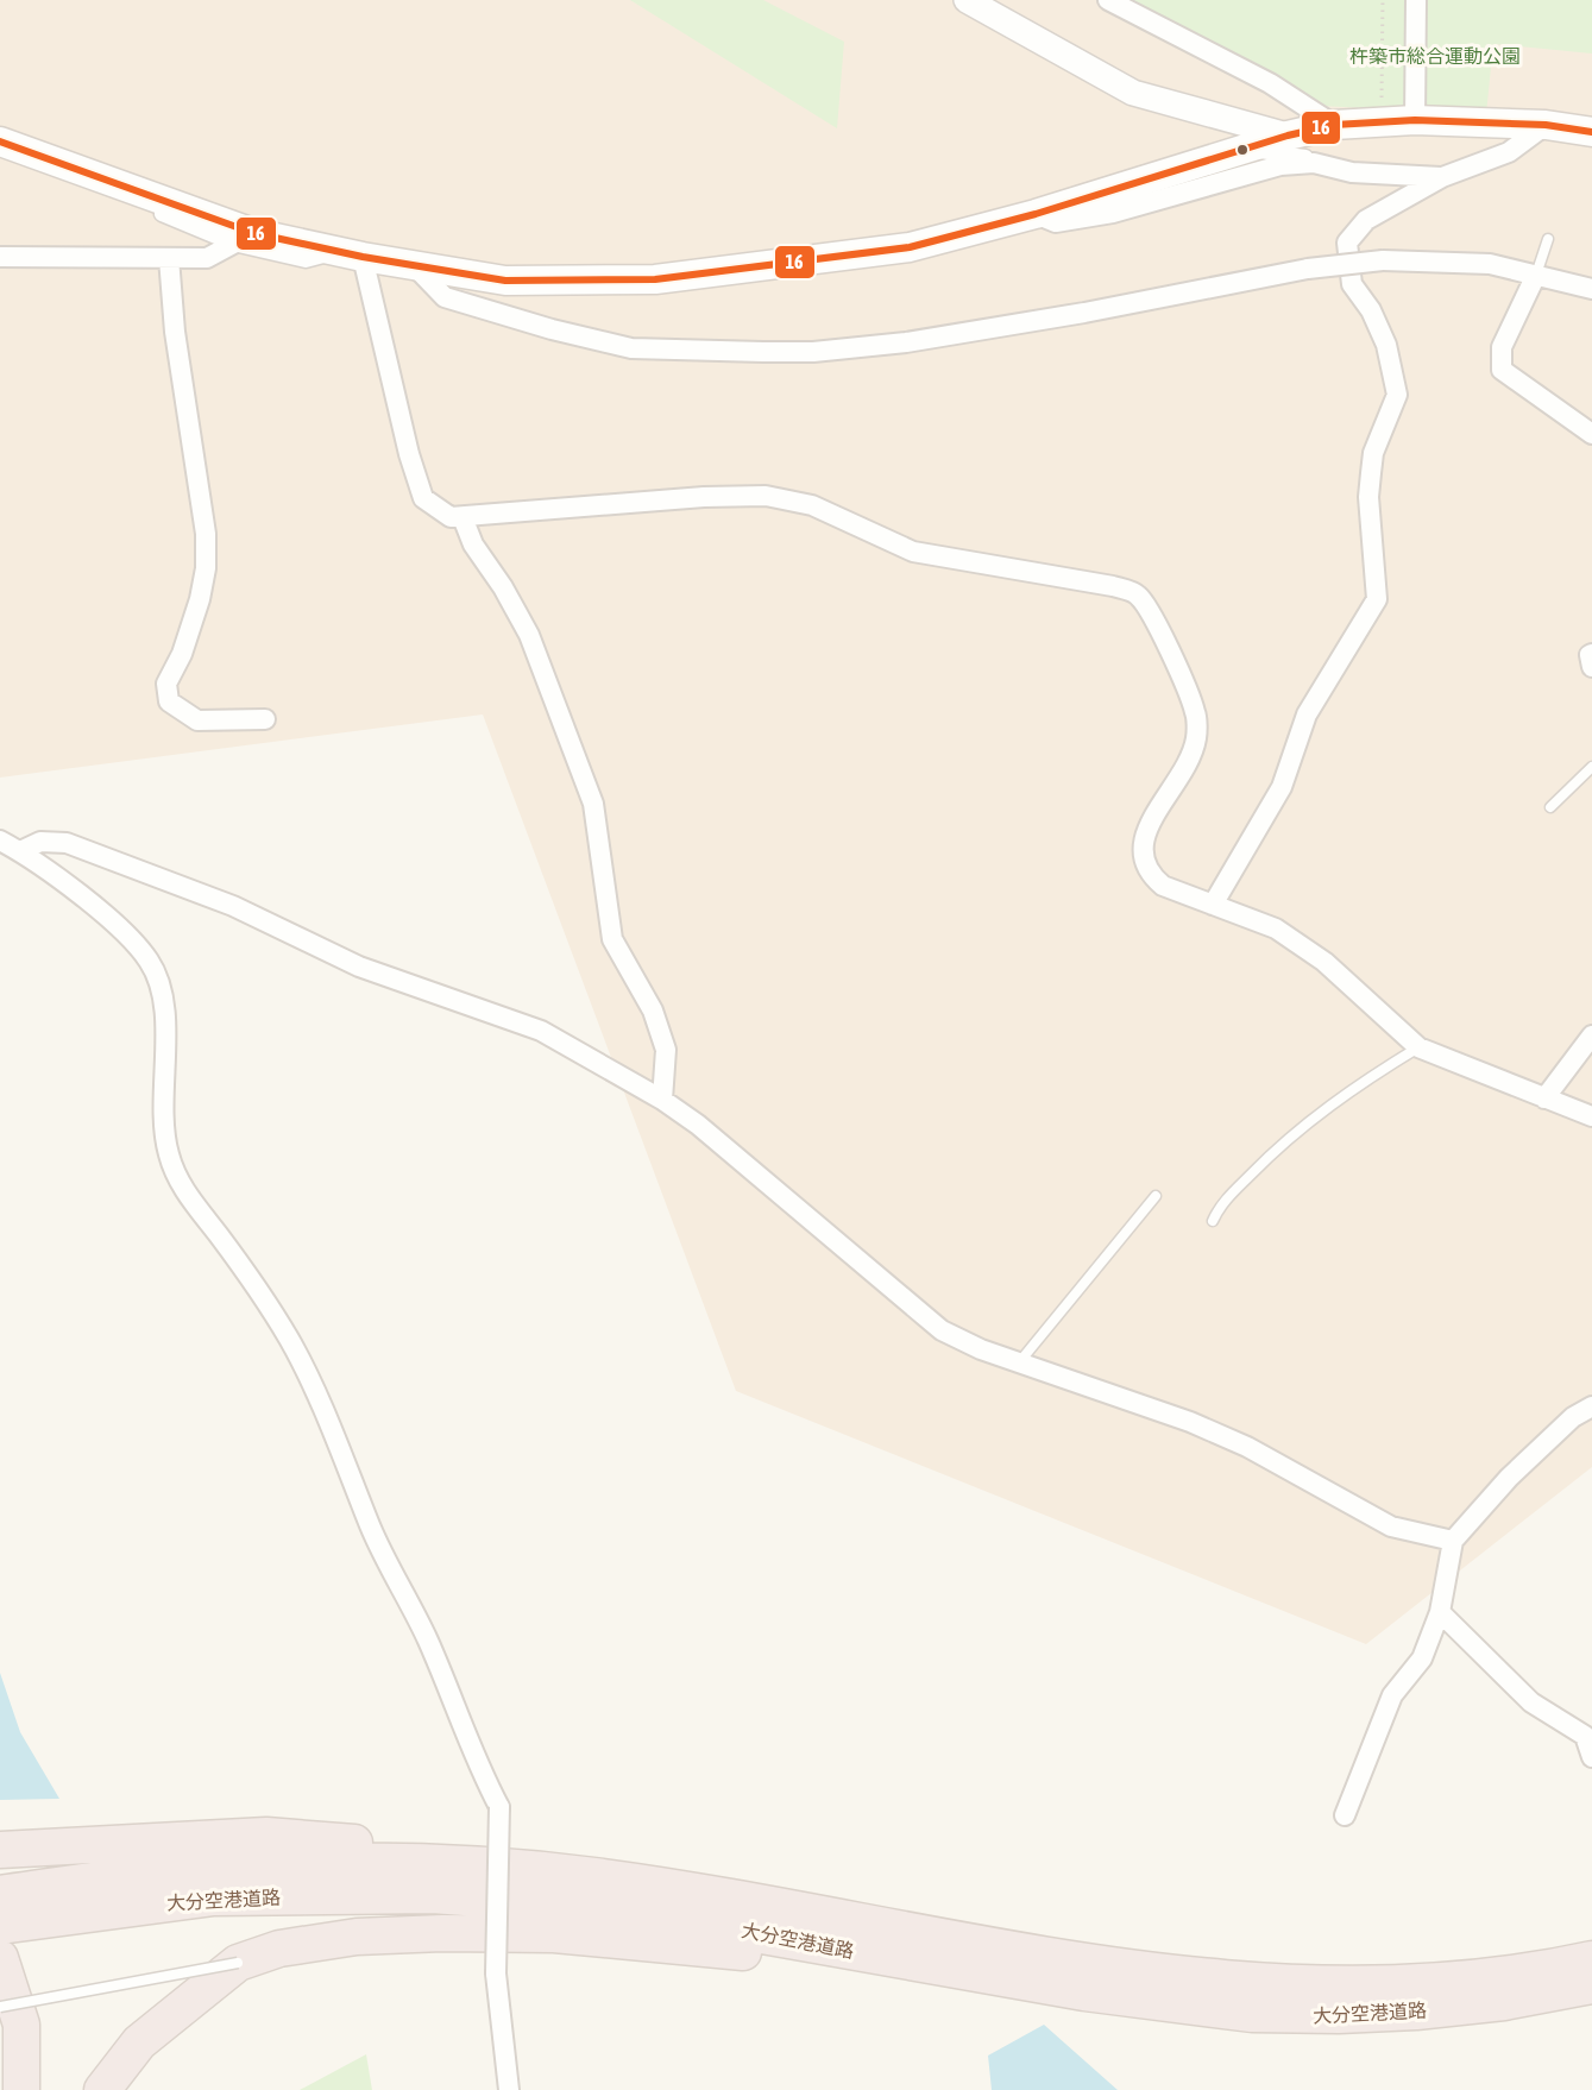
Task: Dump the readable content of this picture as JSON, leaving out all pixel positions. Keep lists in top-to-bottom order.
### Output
{
  "streets": {
    "highway": ["大分空港道路"]
  },
  "parks": ["杵築市総合運動公園"],
  "lines": ["transit line 16"]
}
